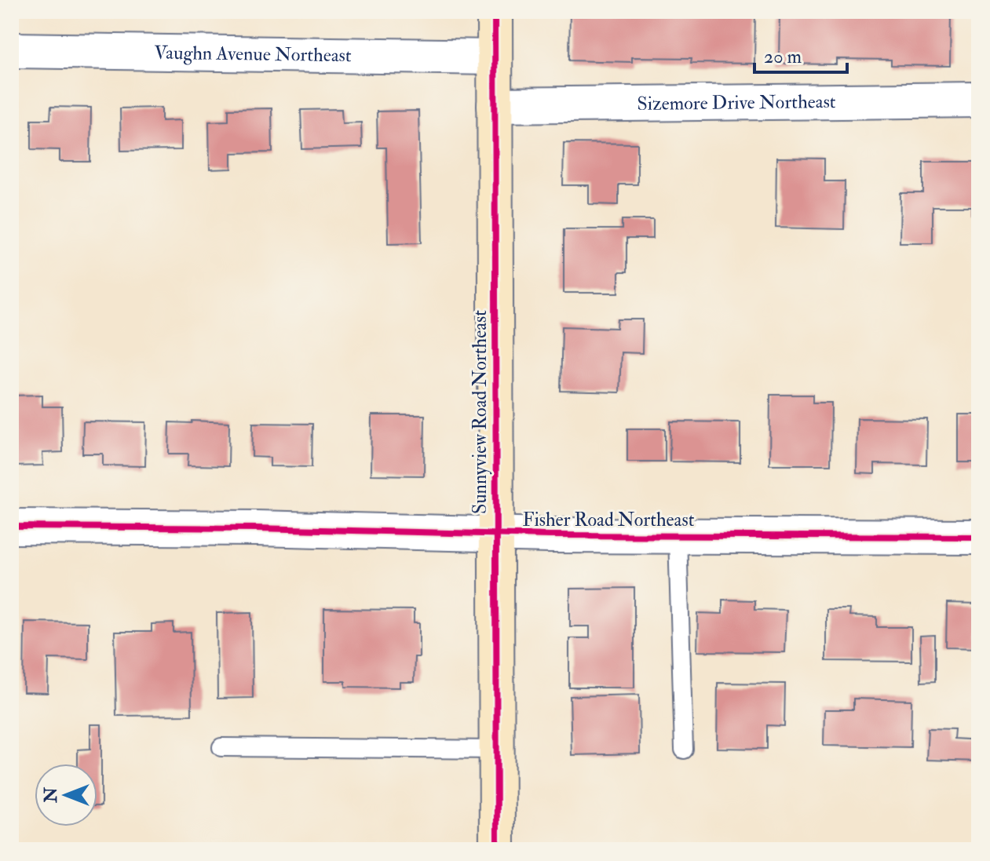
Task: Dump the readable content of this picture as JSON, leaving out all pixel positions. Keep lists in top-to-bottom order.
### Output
{
  "streets": {
    "main road": ["Sunnyview Road Northeast"],
    "street": ["Vaughn Avenue Northeast", "Sizemore Drive Northeast", "Fisher Road Northeast"]
  },
  "crossings": [
    ["Vaughn Avenue Northeast", "Sunnyview Road Northeast"],
    ["Sizemore Drive Northeast", "Sunnyview Road Northeast"],
    ["Sunnyview Road Northeast", "Fisher Road Northeast"]
  ],
  "scale_bar": "20 m",
  "north": "left"
}
